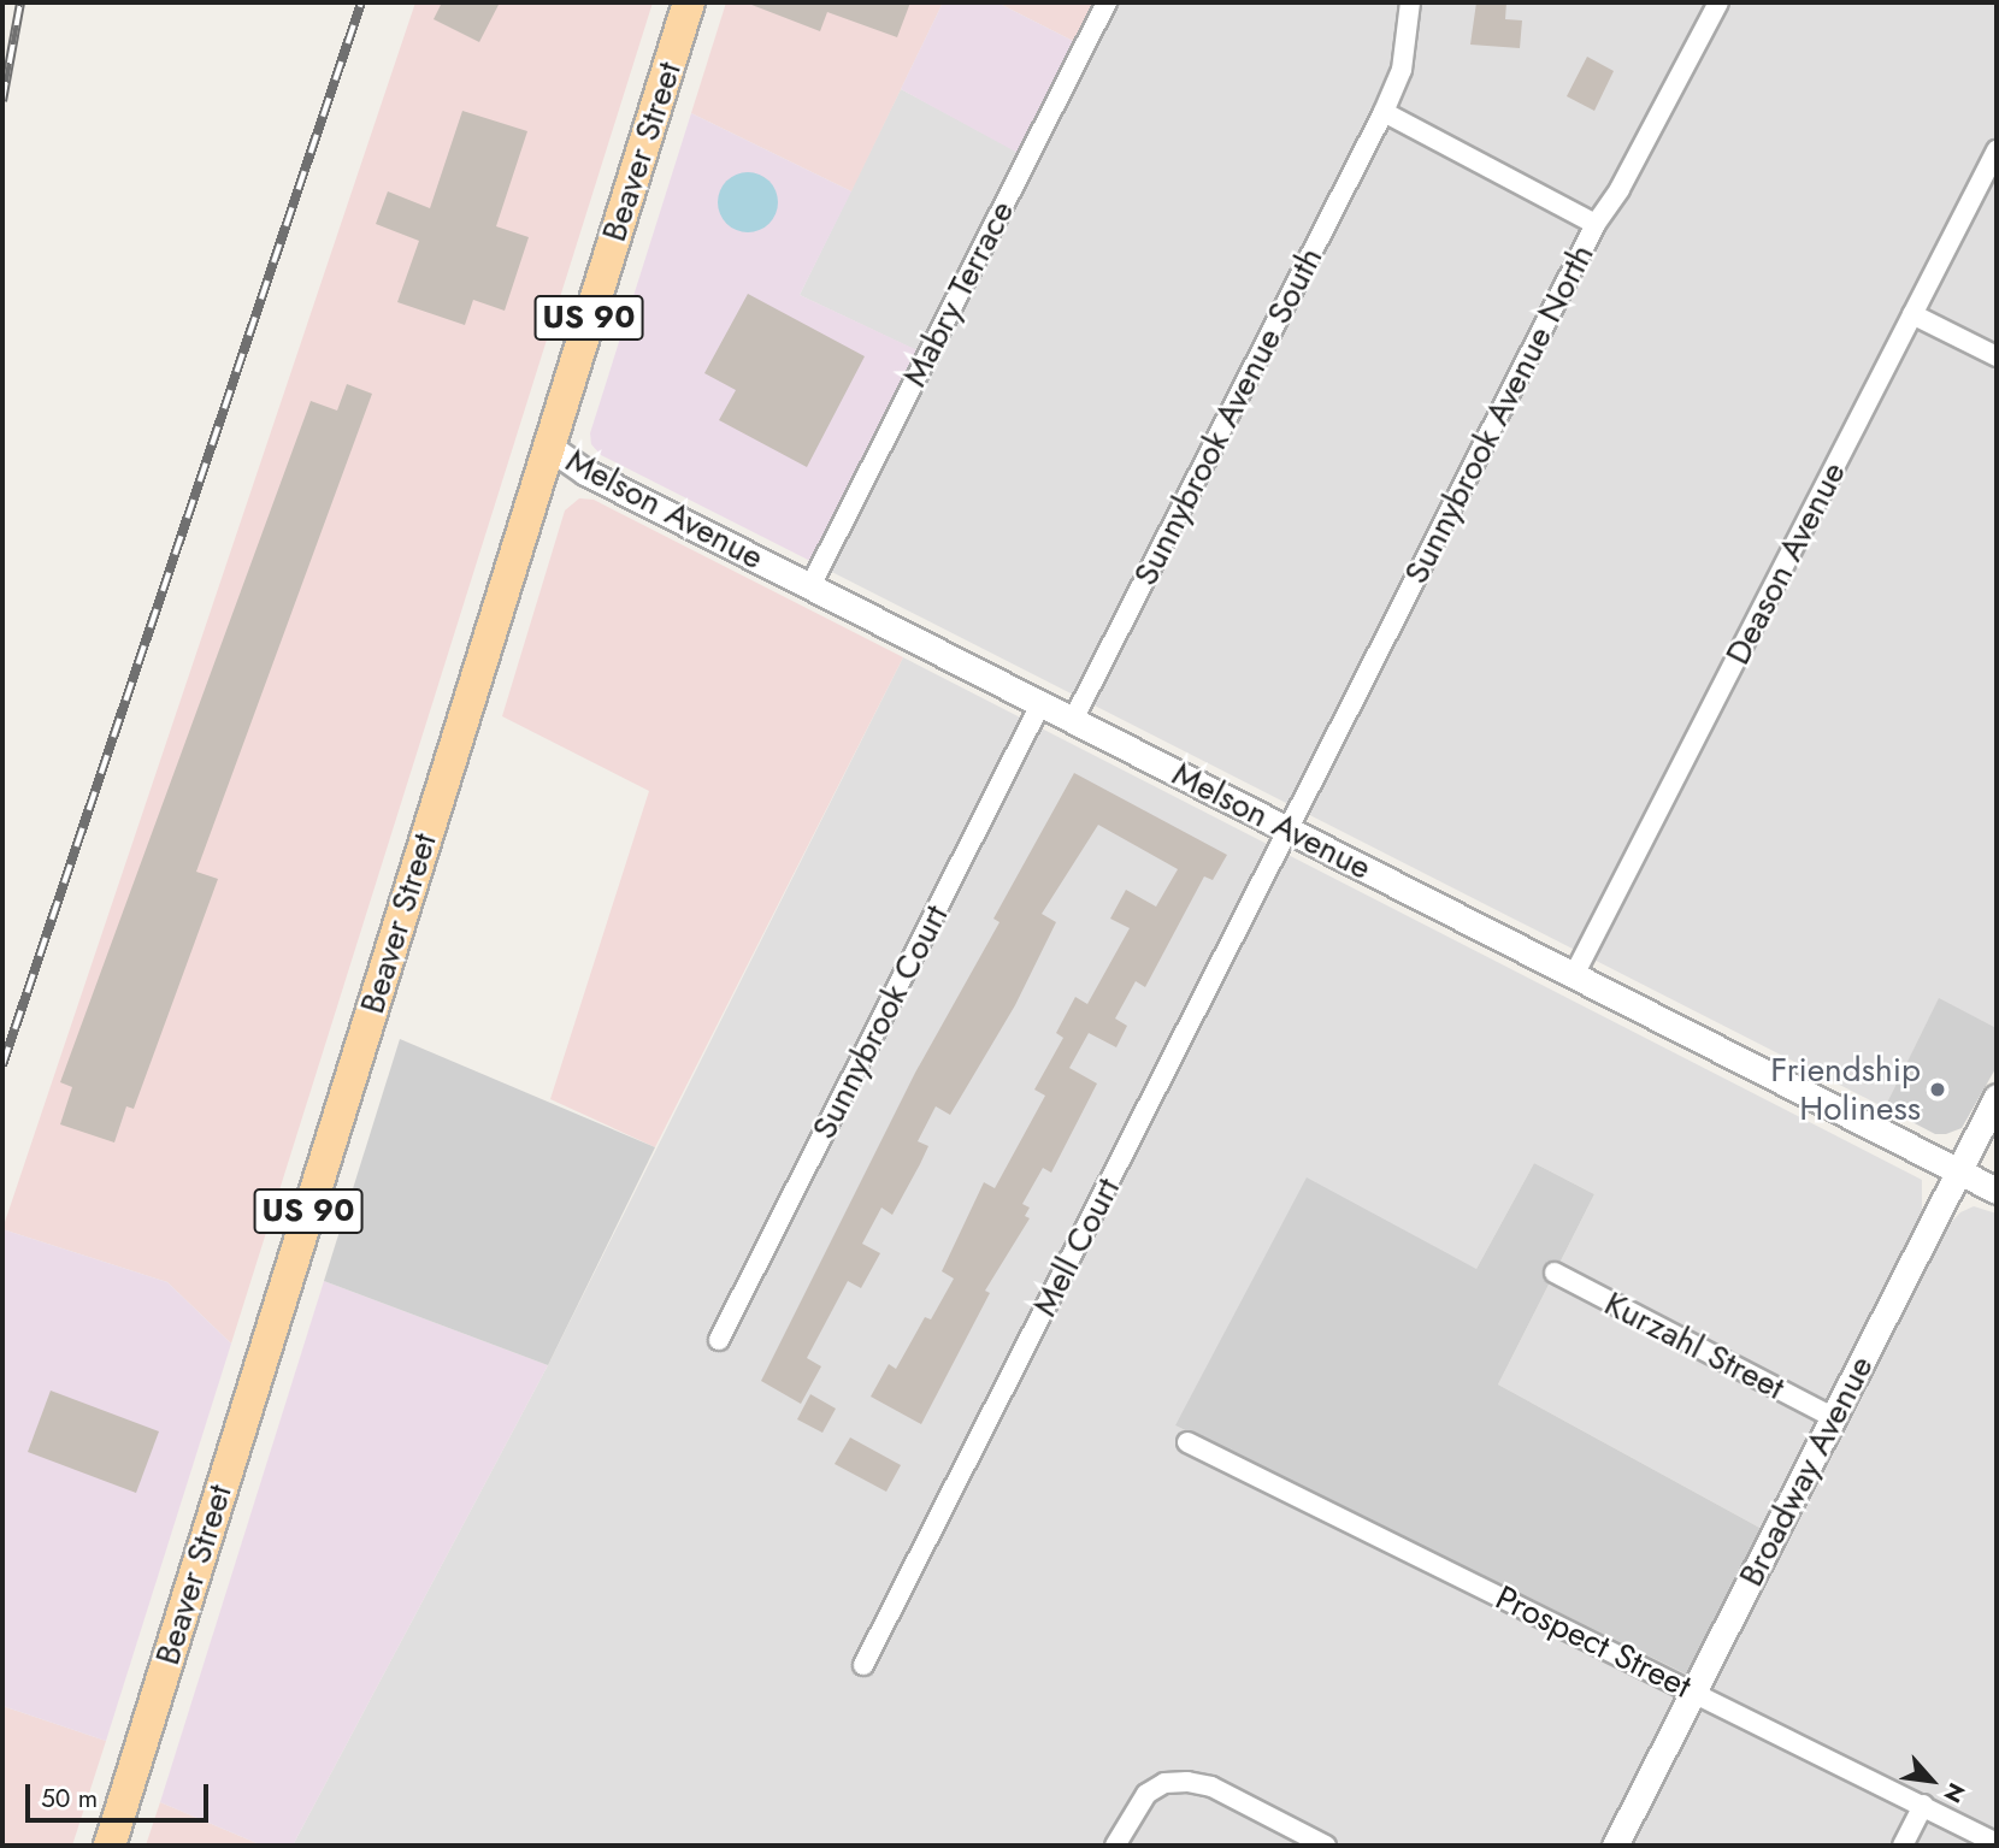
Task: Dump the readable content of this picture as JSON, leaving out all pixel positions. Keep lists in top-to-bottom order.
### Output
{
  "streets": {
    "main road": ["Beaver Street", "US 90"],
    "street": [
      "Mabry Terrace",
      "Sunnybrook Avenue North",
      "Sunnybrook Avenue South",
      "Melson Avenue",
      "Deason Avenue",
      "Sunnybrook Court",
      "Mell Court",
      "Kurzahl Street",
      "Broadway Avenue",
      "Prospect Street"
    ]
  },
  "crossings": [
    ["Beaver Street", "Melson Avenue"],
    ["Mabry Terrace", "Melson Avenue"],
    ["Sunnybrook Avenue North", "Melson Avenue"],
    ["Sunnybrook Avenue North", "Mell Court"],
    ["Sunnybrook Avenue South", "Melson Avenue"],
    ["Melson Avenue", "Deason Avenue"],
    ["Melson Avenue", "Sunnybrook Court"],
    ["Melson Avenue", "Mell Court"],
    ["Melson Avenue", "Broadway Avenue"],
    ["Kurzahl Street", "Broadway Avenue"],
    ["Broadway Avenue", "Prospect Street"]
  ],
  "places": ["Friendship Holiness"],
  "scale_bar": "50 m",
  "north": "bottom right"
}
